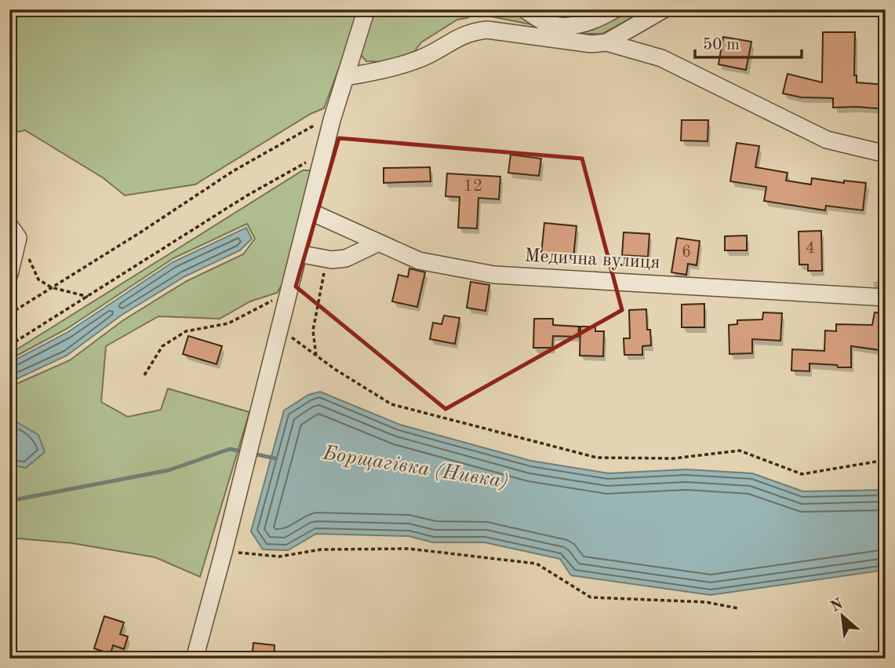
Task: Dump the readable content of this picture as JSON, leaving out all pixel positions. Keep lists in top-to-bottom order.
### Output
{
  "streets": {
    "street": ["Медична вулиця"]
  },
  "water": ["Борщагівка (Нивка)"],
  "house_numbers": ["12", "4", "6"],
  "scale_bar": "50 m",
  "north": "top left"
}
